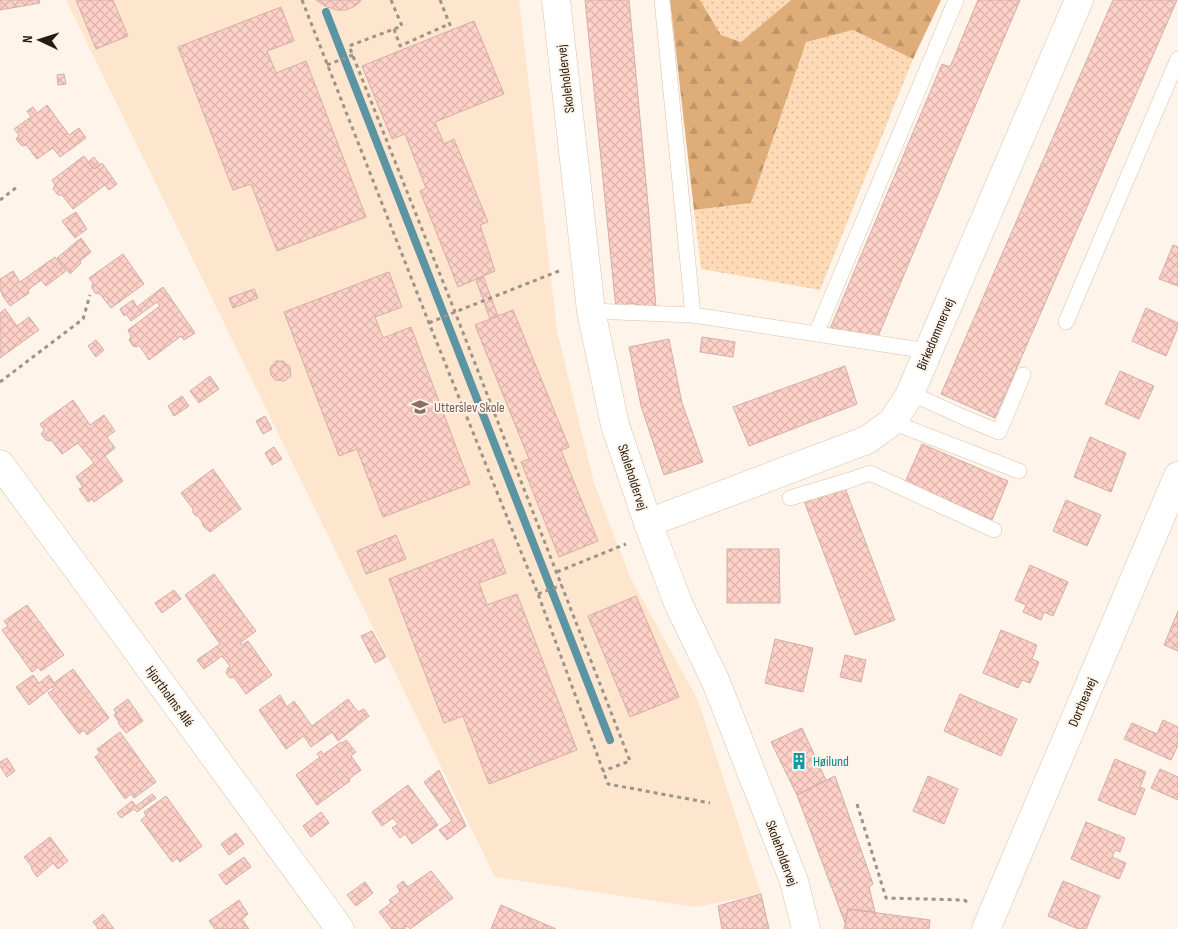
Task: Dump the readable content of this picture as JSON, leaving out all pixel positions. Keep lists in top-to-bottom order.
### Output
{
  "streets": {
    "street": [
      "Skoleholdervej",
      "Birkedommervej",
      "Hjortholms Allé",
      "Dortheavej"
    ]
  },
  "crossings": [
    ["Skoleholdervej", "Birkedommervej"]
  ],
  "places": {
    "school or university": ["Utterslev Skole"],
    "building": ["Høilund"]
  },
  "north": "left"
}
